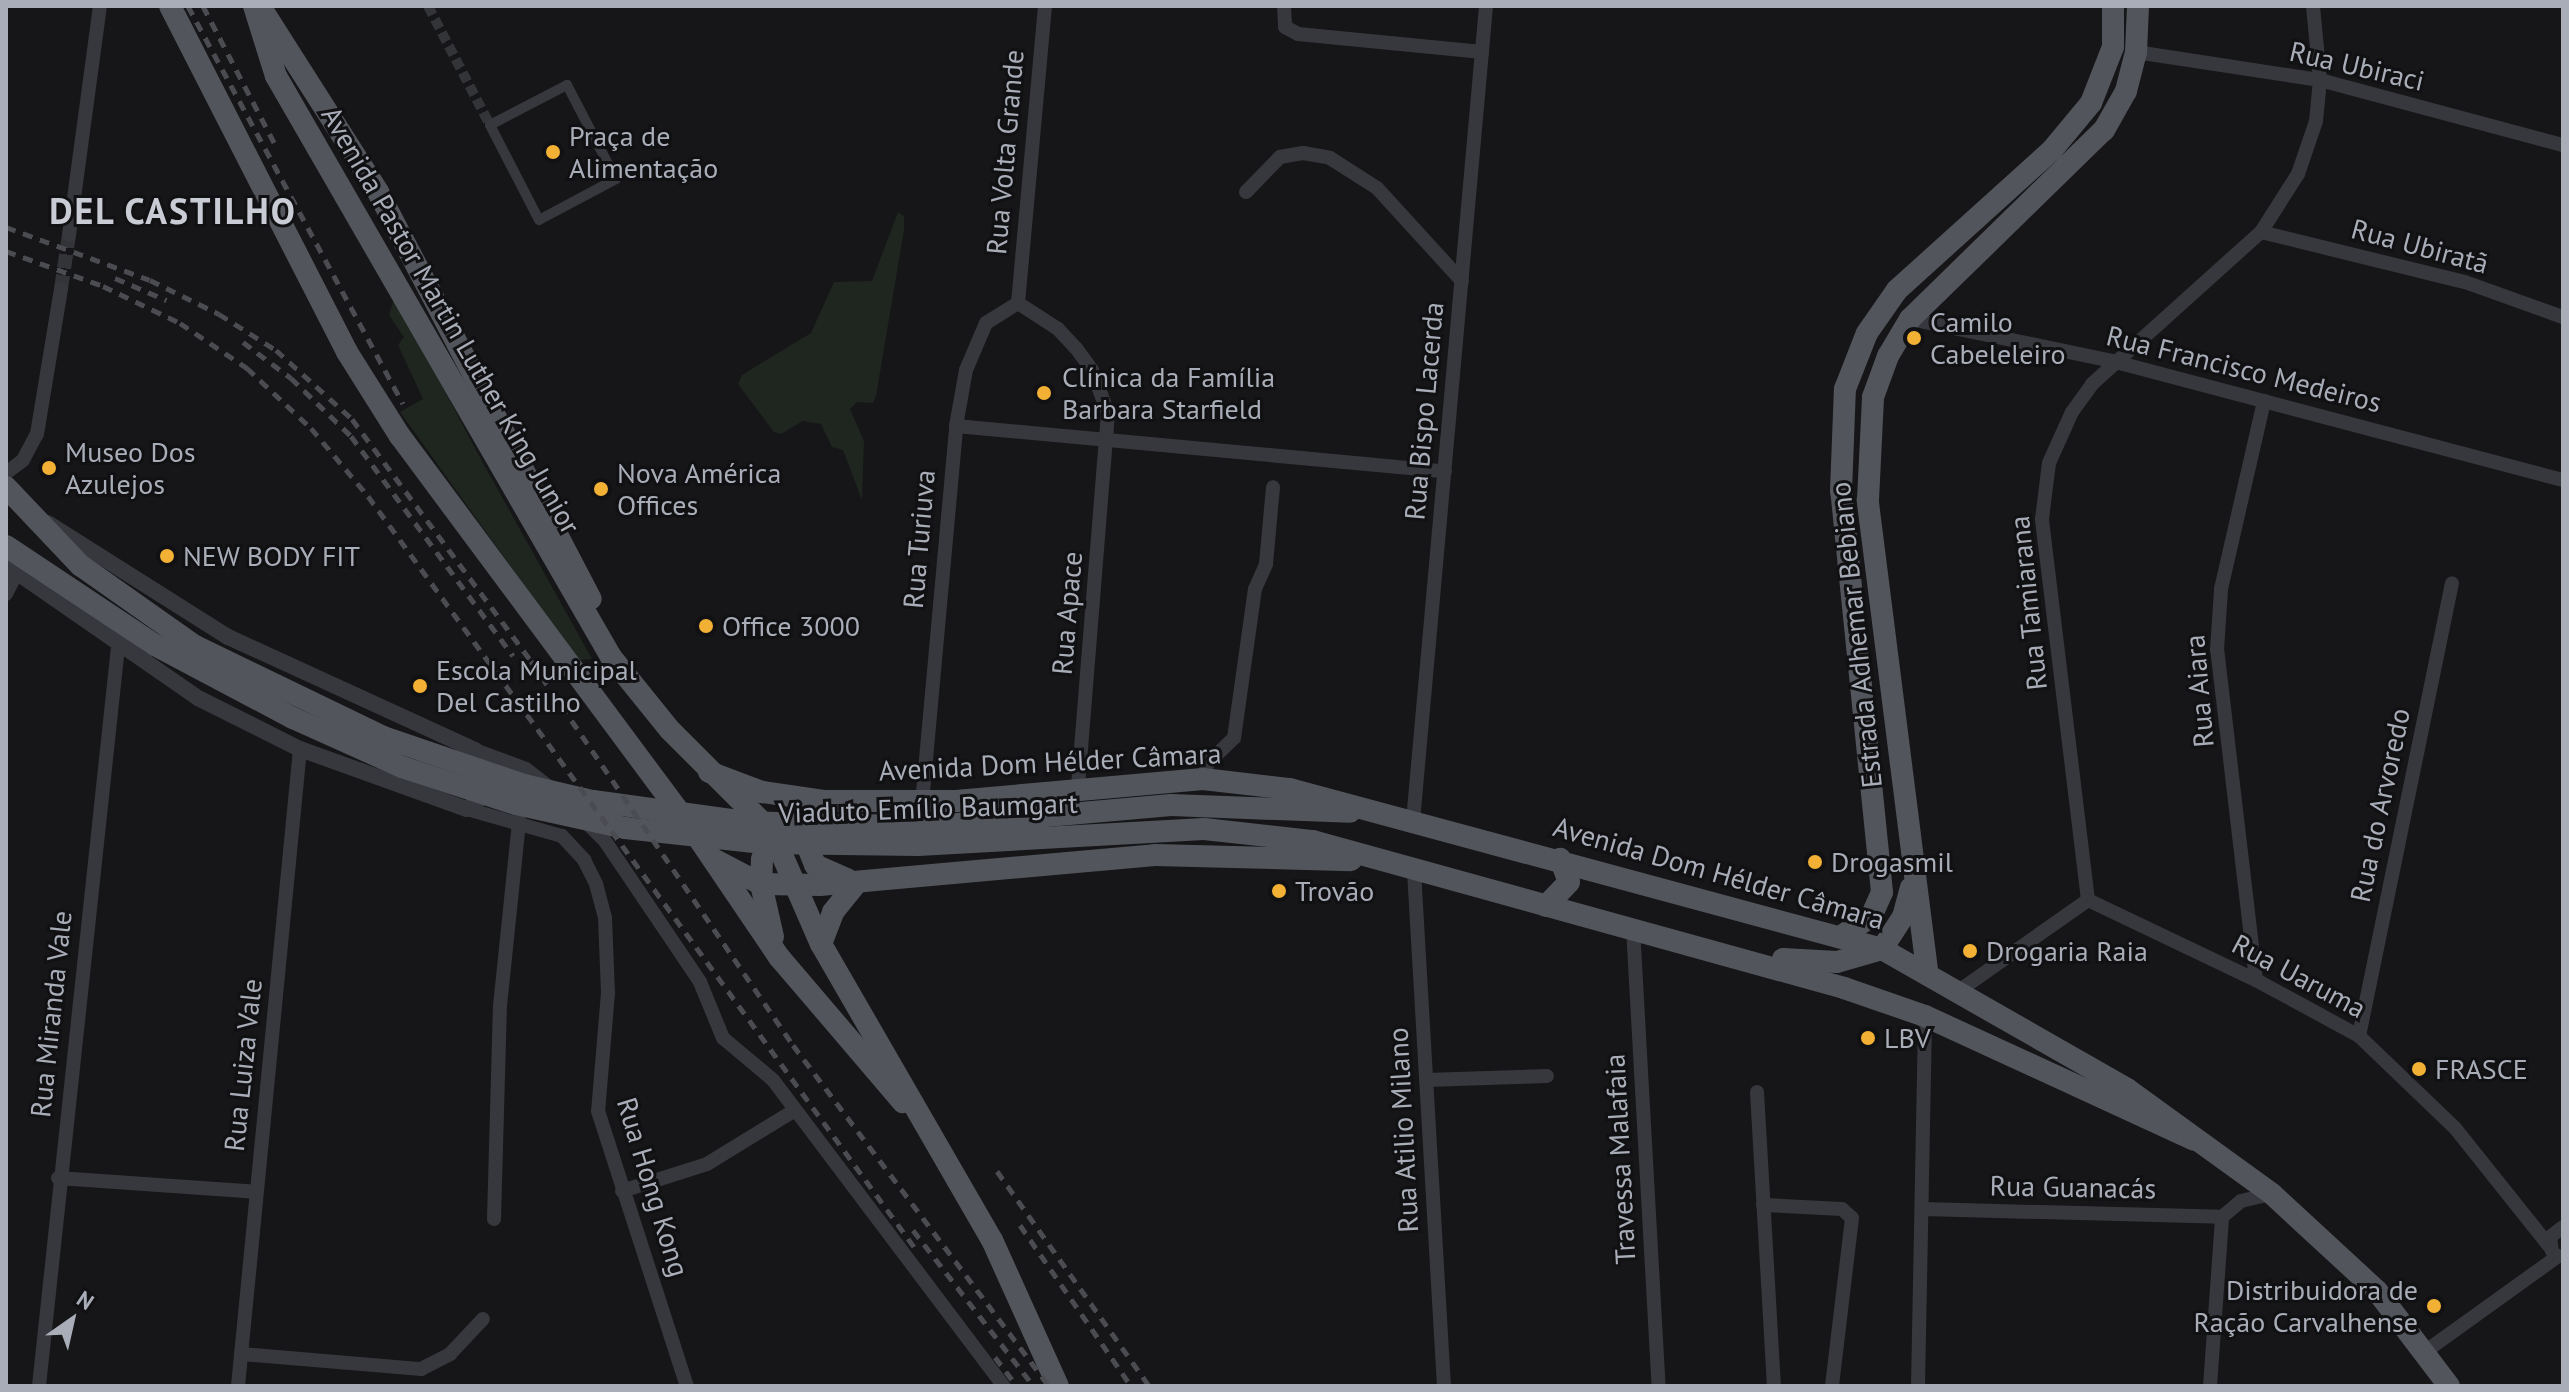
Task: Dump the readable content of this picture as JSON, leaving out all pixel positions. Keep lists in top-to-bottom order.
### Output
{
  "streets": {
    "main road": [
      "Avenida Pastor Martin Luther King Junior",
      "Estrada Adhemar Bebiano",
      "Avenida Dom Hélder Câmara",
      "Viaduto Emílio Baumgart"
    ],
    "street": [
      "Rua Ubiraci",
      "Rua Volta Grande",
      "Rua Ubiratã",
      "Rua Francisco Medeiros",
      "Rua Bispo Lacerda",
      "Rua Turiuva",
      "Rua Tamiarana",
      "Rua Apace",
      "Rua Aiara",
      "Rua do Arvoredo",
      "Rua Uaruma",
      "Rua Miranda Vale",
      "Rua Luiza Vale",
      "Rua Atilio Milano",
      "Travessa Malafaia",
      "Rua Hong Kong",
      "Rua Guanacás"
    ]
  },
  "crossings": [
    ["Rua Ubiraci", "Rua Tamiarana"],
    ["Rua Ubiraci", "Estrada Adhemar Bebiano"],
    ["Rua Volta Grande", "Rua Turiuva"],
    ["Rua Volta Grande", "Rua Apace"],
    ["Rua Ubiratã", "Rua Tamiarana"],
    ["Avenida Pastor Martin Luther King Junior", "Avenida Dom Hélder Câmara"],
    ["Rua Francisco Medeiros", "Rua Tamiarana"],
    ["Rua Francisco Medeiros", "Estrada Adhemar Bebiano"],
    ["Rua Francisco Medeiros", "Rua Aiara"],
    ["Rua Bispo Lacerda", "Avenida Dom Hélder Câmara"],
    ["Rua Turiuva", "Rua Apace"],
    ["Rua Turiuva", "Avenida Dom Hélder Câmara"],
    ["Rua Tamiarana", "Rua Uaruma"],
    ["Rua Apace", "Avenida Dom Hélder Câmara"],
    ["Estrada Adhemar Bebiano", "Avenida Dom Hélder Câmara"],
    ["Rua Aiara", "Rua Uaruma"],
    ["Avenida Dom Hélder Câmara", "Viaduto Emílio Baumgart"],
    ["Avenida Dom Hélder Câmara", "Rua Atilio Milano"],
    ["Avenida Dom Hélder Câmara", "Travessa Malafaia"],
    ["Rua do Arvoredo", "Rua Uaruma"]
  ],
  "districts": ["DEL CASTILHO"],
  "places": [
    "Praça de Alimentação",
    "Camilo Cabeleleiro",
    "Clínica da Família Barbara Starfield",
    "Museo Dos Azulejos",
    "Nova América Offices",
    "NEW BODY FIT",
    "Office 3000",
    "Escola Municipal Del Castilho",
    "Drogasmil",
    "Trovão",
    "Drogaria Raia",
    "LBV",
    "FRASCE",
    "Distribuidora de Ração Carvalhense"
  ],
  "north": "top right"
}
